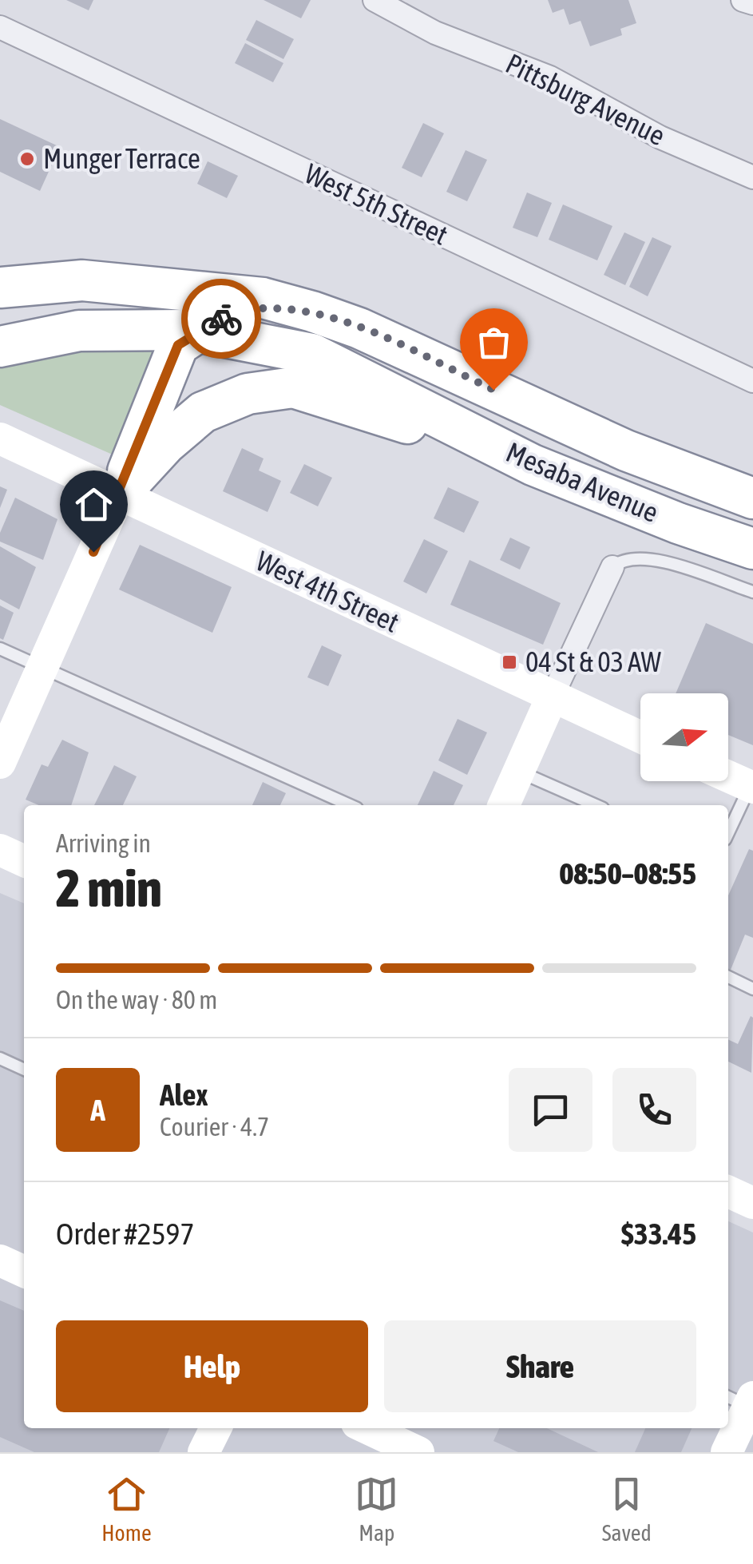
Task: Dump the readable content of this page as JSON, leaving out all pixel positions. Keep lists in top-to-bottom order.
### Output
{
  "streets": {
    "highway": ["Mesaba Avenue"],
    "street": ["Pittsburg Avenue", "West 5th Street", "West 4th Street"]
  },
  "places": {
    "other": ["Munger Terrace"],
    "transit": ["04 St & 03 AW"]
  },
  "north": "right",
  "page": {
    "heading": ["2 min", "Arriving in", "08:50–08:55"],
    "panel": [
      "Alex",
      "Courier · 4.7",
      "Order #2597",
      "$33.45"
    ],
    "bar": "On the way · 80 m",
    "round": "A",
    "buttons": ["Help", "Share"],
    "tabs": ["Home", "Map", "Saved"]
  }
}
